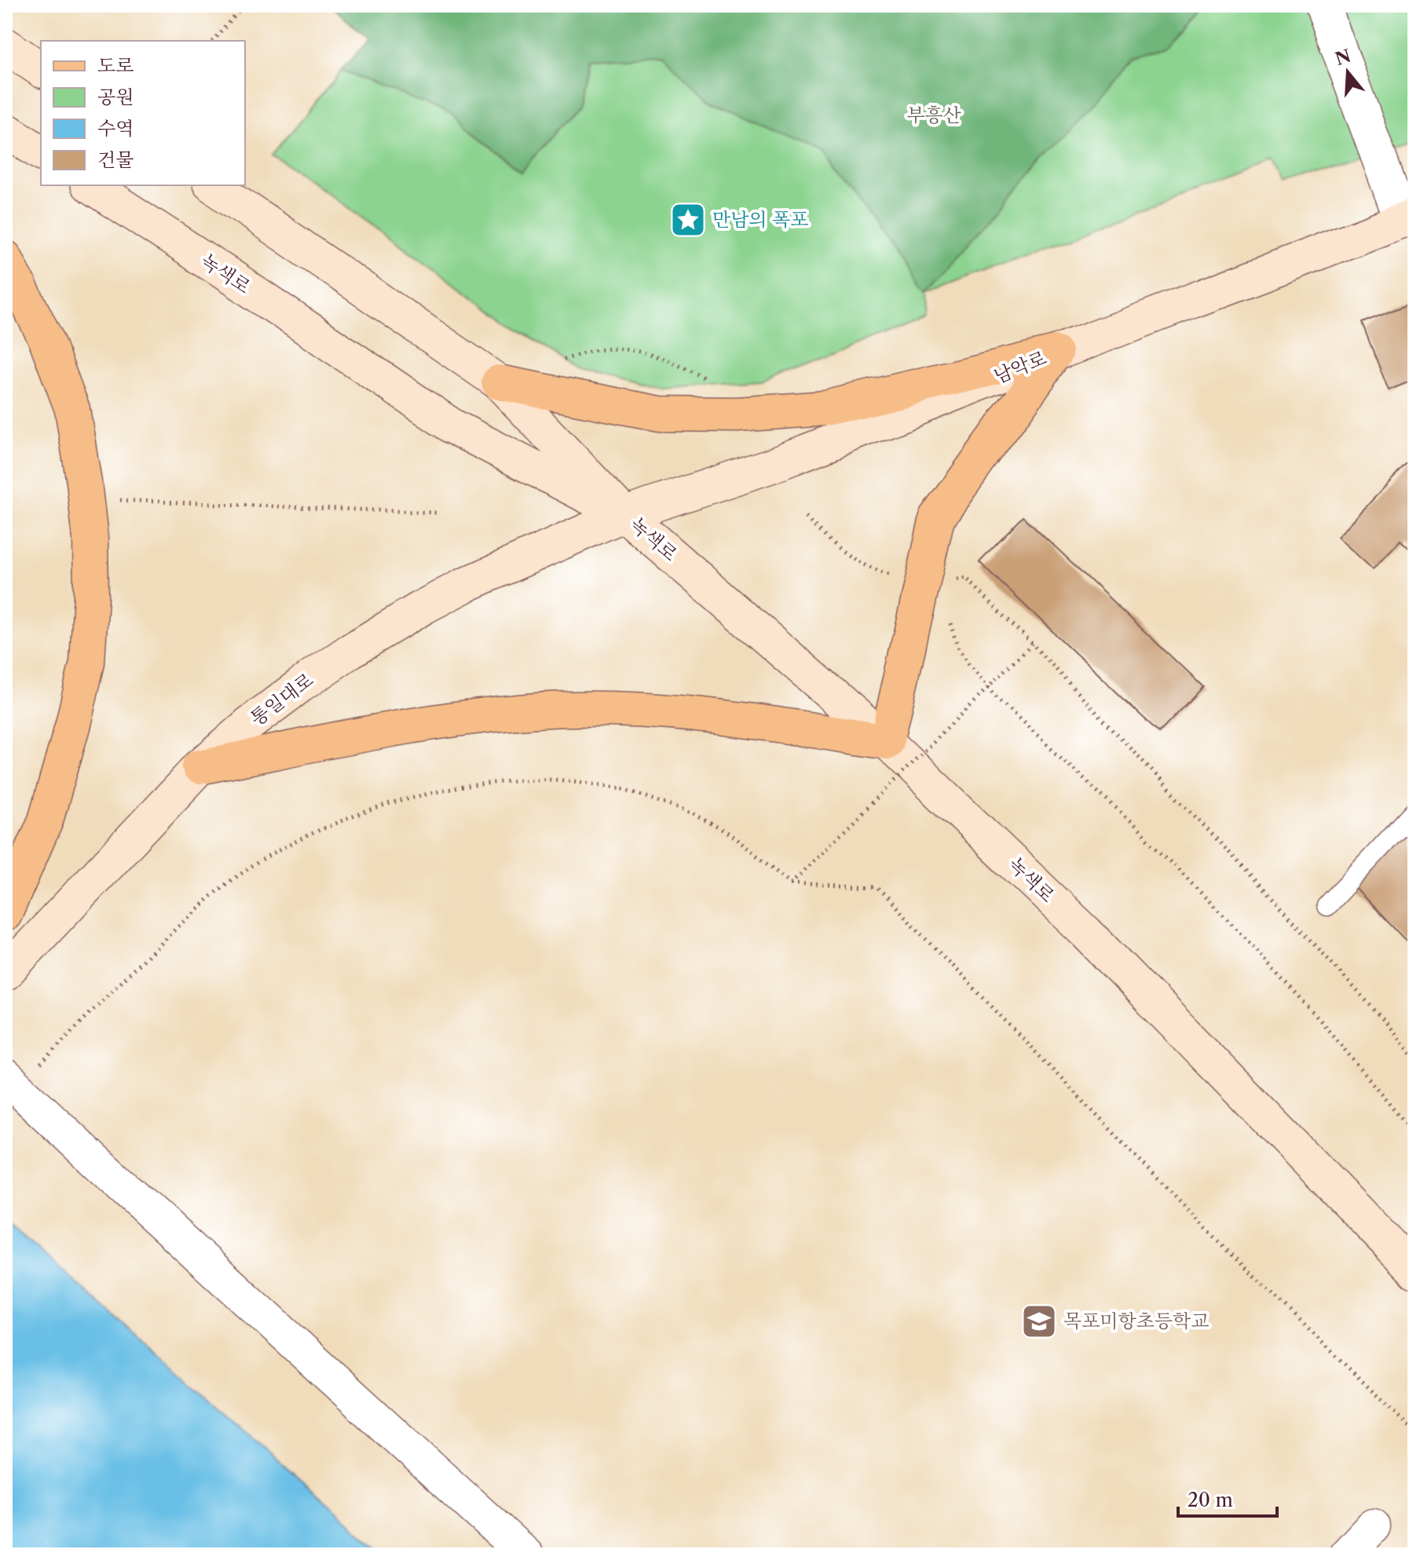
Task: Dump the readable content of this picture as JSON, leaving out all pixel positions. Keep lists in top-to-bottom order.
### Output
{
  "streets": {
    "main road": ["녹색로", "남악로", "통일대로"]
  },
  "crossings": [
    ["녹색로", "남악로"],
    ["녹색로", "통일대로"],
    ["남악로", "통일대로"]
  ],
  "parks": ["부흥산"],
  "places": {
    "place": ["만남의 폭포"],
    "school or university": ["목포미항초등학교"]
  },
  "legend": [
    "도로",
    "공원",
    "수역",
    "건물"
  ],
  "scale_bar": "20 m",
  "north": "top"
}
